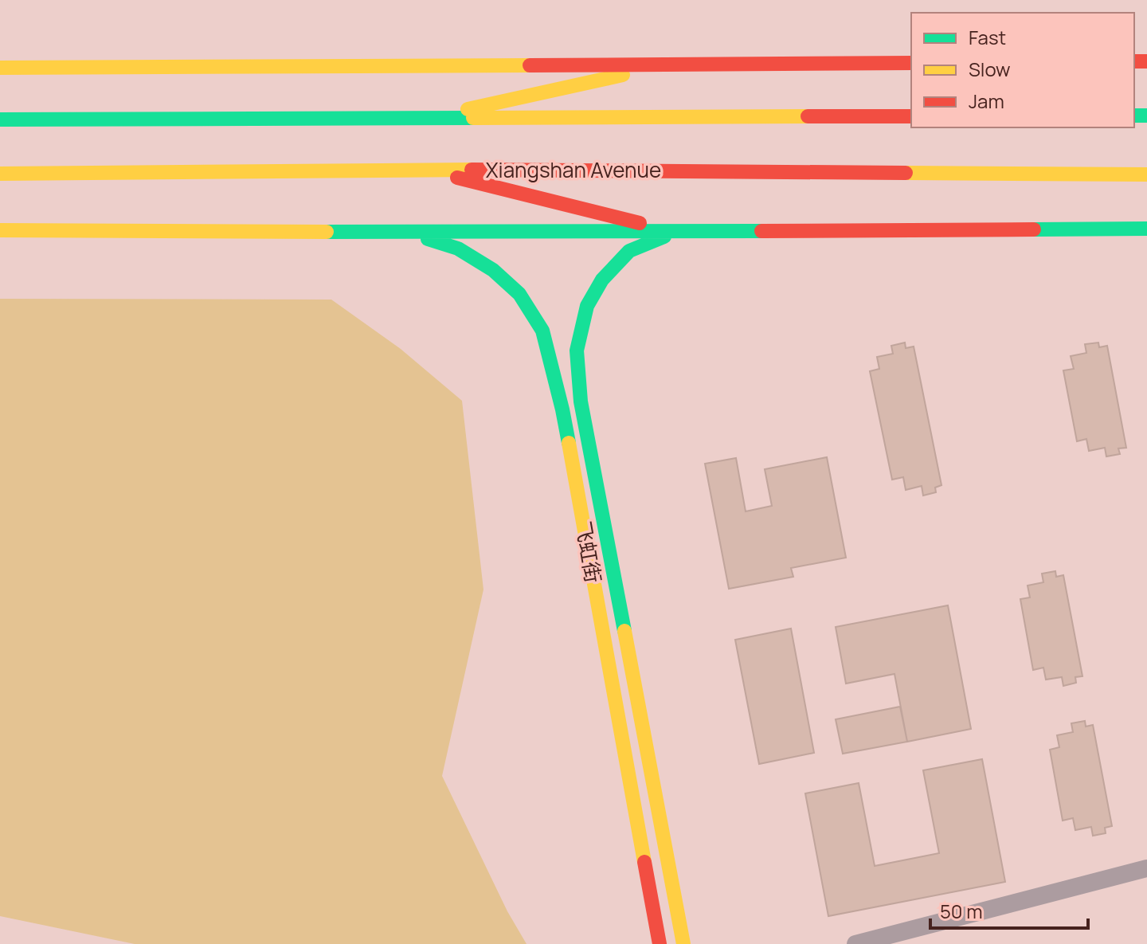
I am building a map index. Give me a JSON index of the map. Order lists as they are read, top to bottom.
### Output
{
  "streets": {
    "main road": ["Xiangshan Avenue", "飞虹街"]
  },
  "legend": ["Fast", "Slow", "Jam"],
  "scale_bar": "50 m"
}
